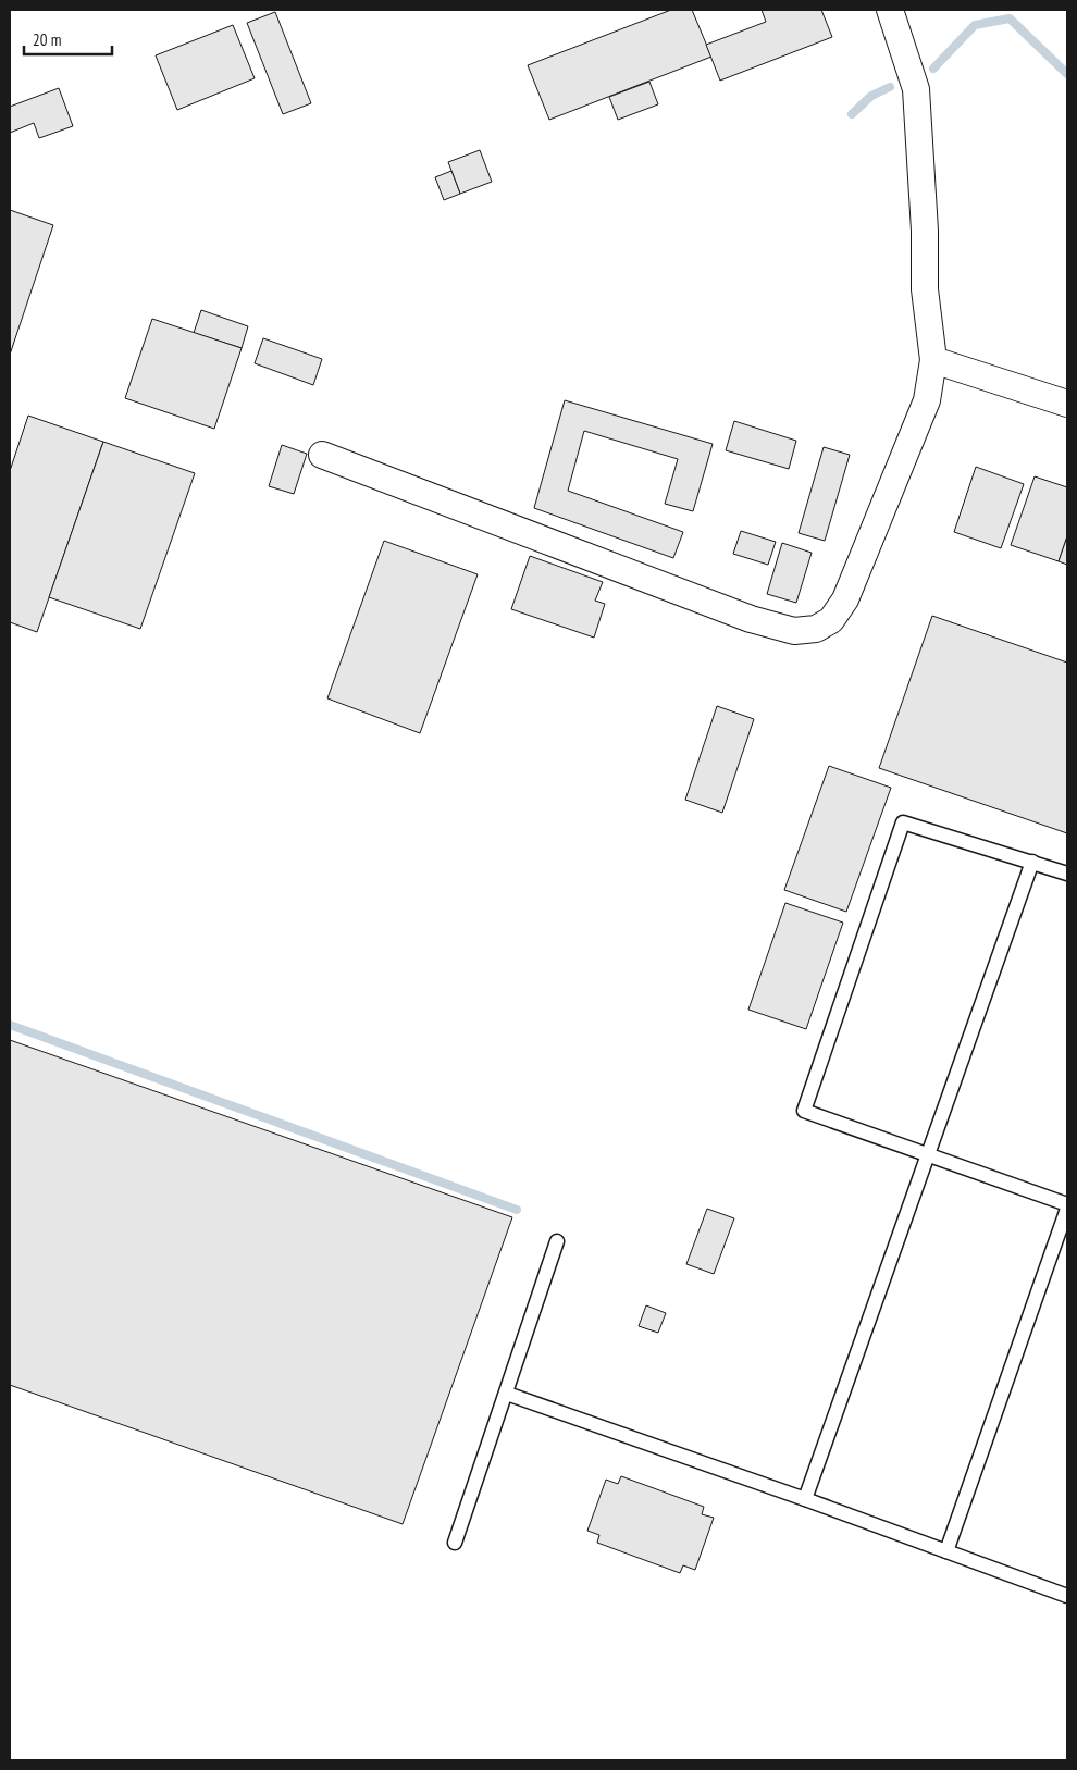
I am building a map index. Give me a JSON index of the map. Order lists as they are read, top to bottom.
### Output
{
  "scale_bar": "20 m"
}
